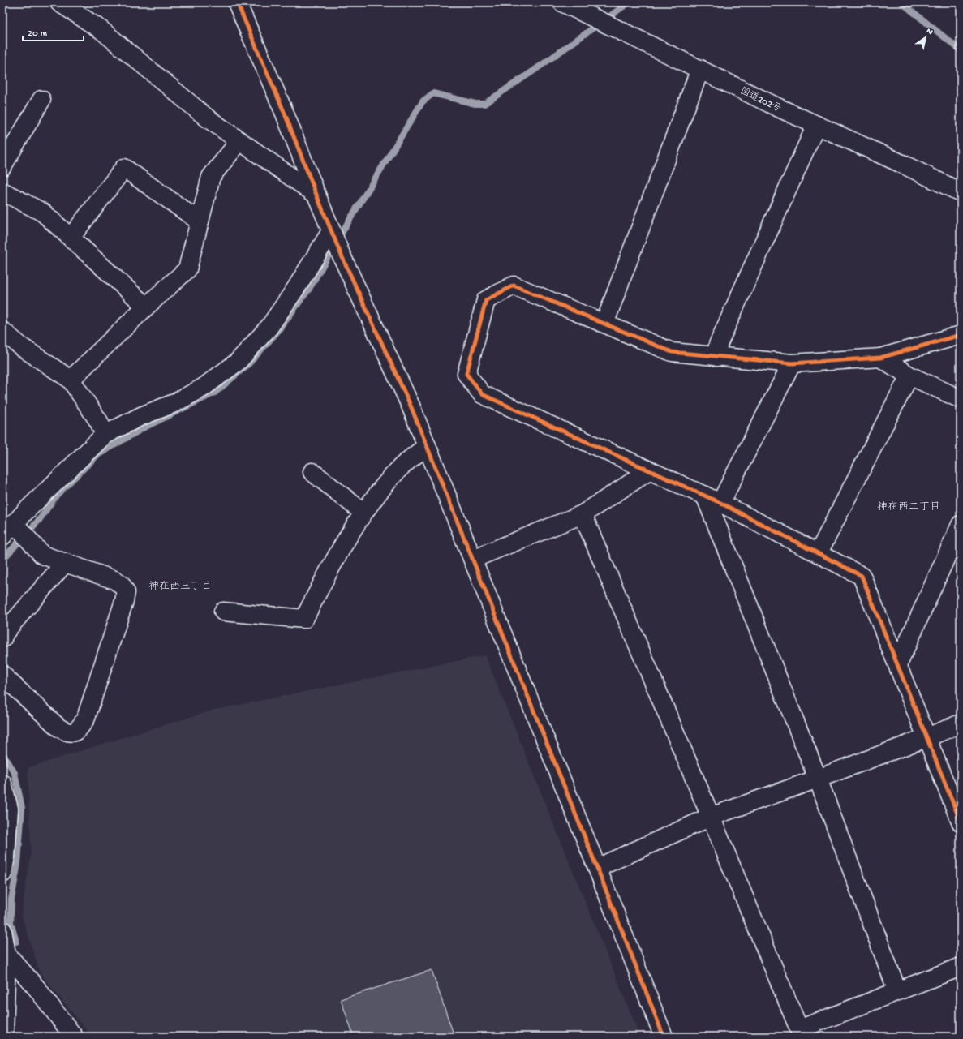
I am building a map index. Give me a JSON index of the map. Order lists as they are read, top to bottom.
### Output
{
  "streets": {
    "main road": ["国道202号"]
  },
  "districts": ["神在西二丁目", "神在西三丁目"],
  "scale_bar": "20 m",
  "north": "top right"
}
